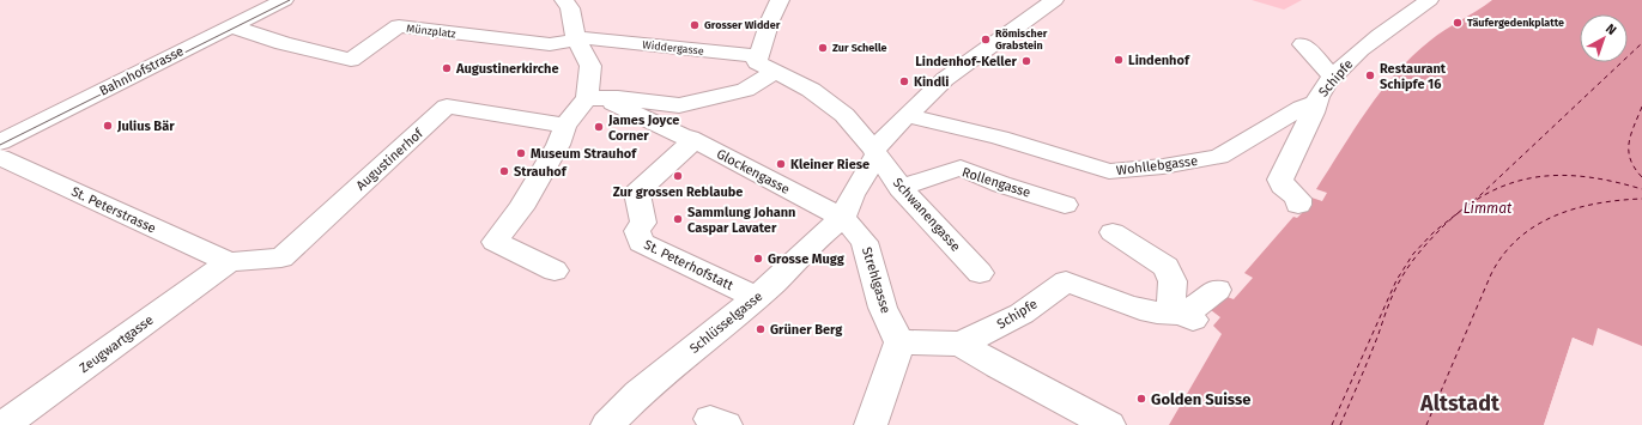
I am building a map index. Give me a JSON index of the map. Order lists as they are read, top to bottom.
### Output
{
  "streets": {
    "street": [
      "Münzplatz",
      "Widdergasse",
      "Bahnhofstrasse",
      "Schipfe",
      "Augustinerhof",
      "Wohllebgasse",
      "Glockengasse",
      "Rollengasse",
      "St. Peterstrasse",
      "Schwanengasse",
      "St. Peterhofstatt",
      "Strehlgasse",
      "Schlüsselgasse",
      "Zeugwartgasse"
    ]
  },
  "crossings": [
    ["Münzplatz", "Widdergasse"],
    ["Münzplatz", "Bahnhofstrasse"],
    ["Schipfe", "Wohllebgasse"],
    ["Schipfe", "Strehlgasse"],
    ["Augustinerhof", "St. Peterstrasse"],
    ["Augustinerhof", "Zeugwartgasse"],
    ["Glockengasse", "St. Peterhofstatt"],
    ["Glockengasse", "Strehlgasse"],
    ["Glockengasse", "Schlüsselgasse"],
    ["Rollengasse", "Schwanengasse"],
    ["St. Peterstrasse", "Zeugwartgasse"],
    ["St. Peterhofstatt", "Schlüsselgasse"],
    ["Strehlgasse", "Schlüsselgasse"]
  ],
  "districts": ["Altstadt"],
  "water": ["Limmat"],
  "places": [
    "Täufergedenkplatte",
    "Grosser Widder",
    "Römischer Grabstein",
    "Zur Schelle",
    "Lindenhof",
    "Lindenhof-Keller",
    "Augustinerkirche",
    "Restaurant Schipfe 16",
    "Kindli",
    "Julius Bär",
    "James Joyce Corner",
    "Museum Strauhof",
    "Kleiner Riese",
    "Strauhof",
    "Zur grossen Reblaube",
    "Sammlung Johann Caspar Lavater",
    "Grosse Mugg",
    "Grüner Berg",
    "Golden Suisse"
  ],
  "north": "top right"
}
